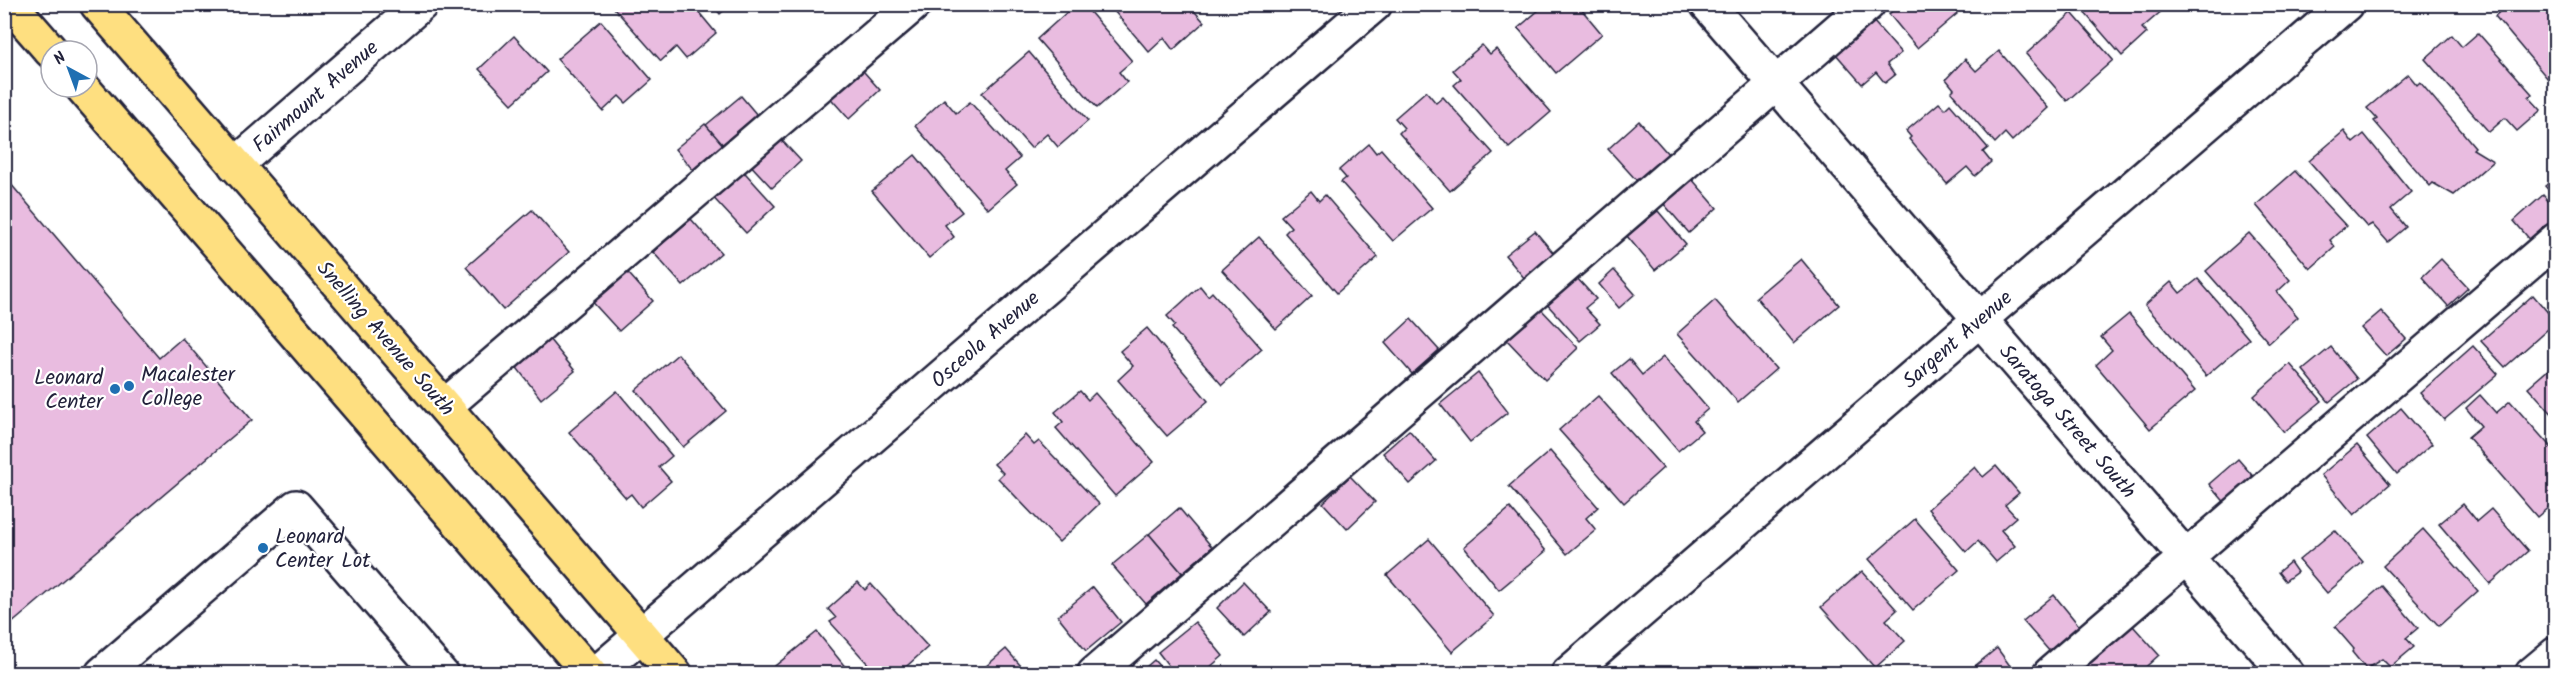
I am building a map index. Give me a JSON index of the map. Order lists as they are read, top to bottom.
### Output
{
  "streets": {
    "main road": ["Snelling Avenue South"],
    "street": [
      "Fairmount Avenue",
      "Osceola Avenue",
      "Sargent Avenue",
      "Saratoga Street South"
    ]
  },
  "crossings": [
    ["Fairmount Avenue", "Snelling Avenue South"],
    ["Snelling Avenue South", "Osceola Avenue"],
    ["Sargent Avenue", "Saratoga Street South"]
  ],
  "places": ["Macalester College", "Leonard Center", "Leonard Center Lot"],
  "north": "top left"
}
